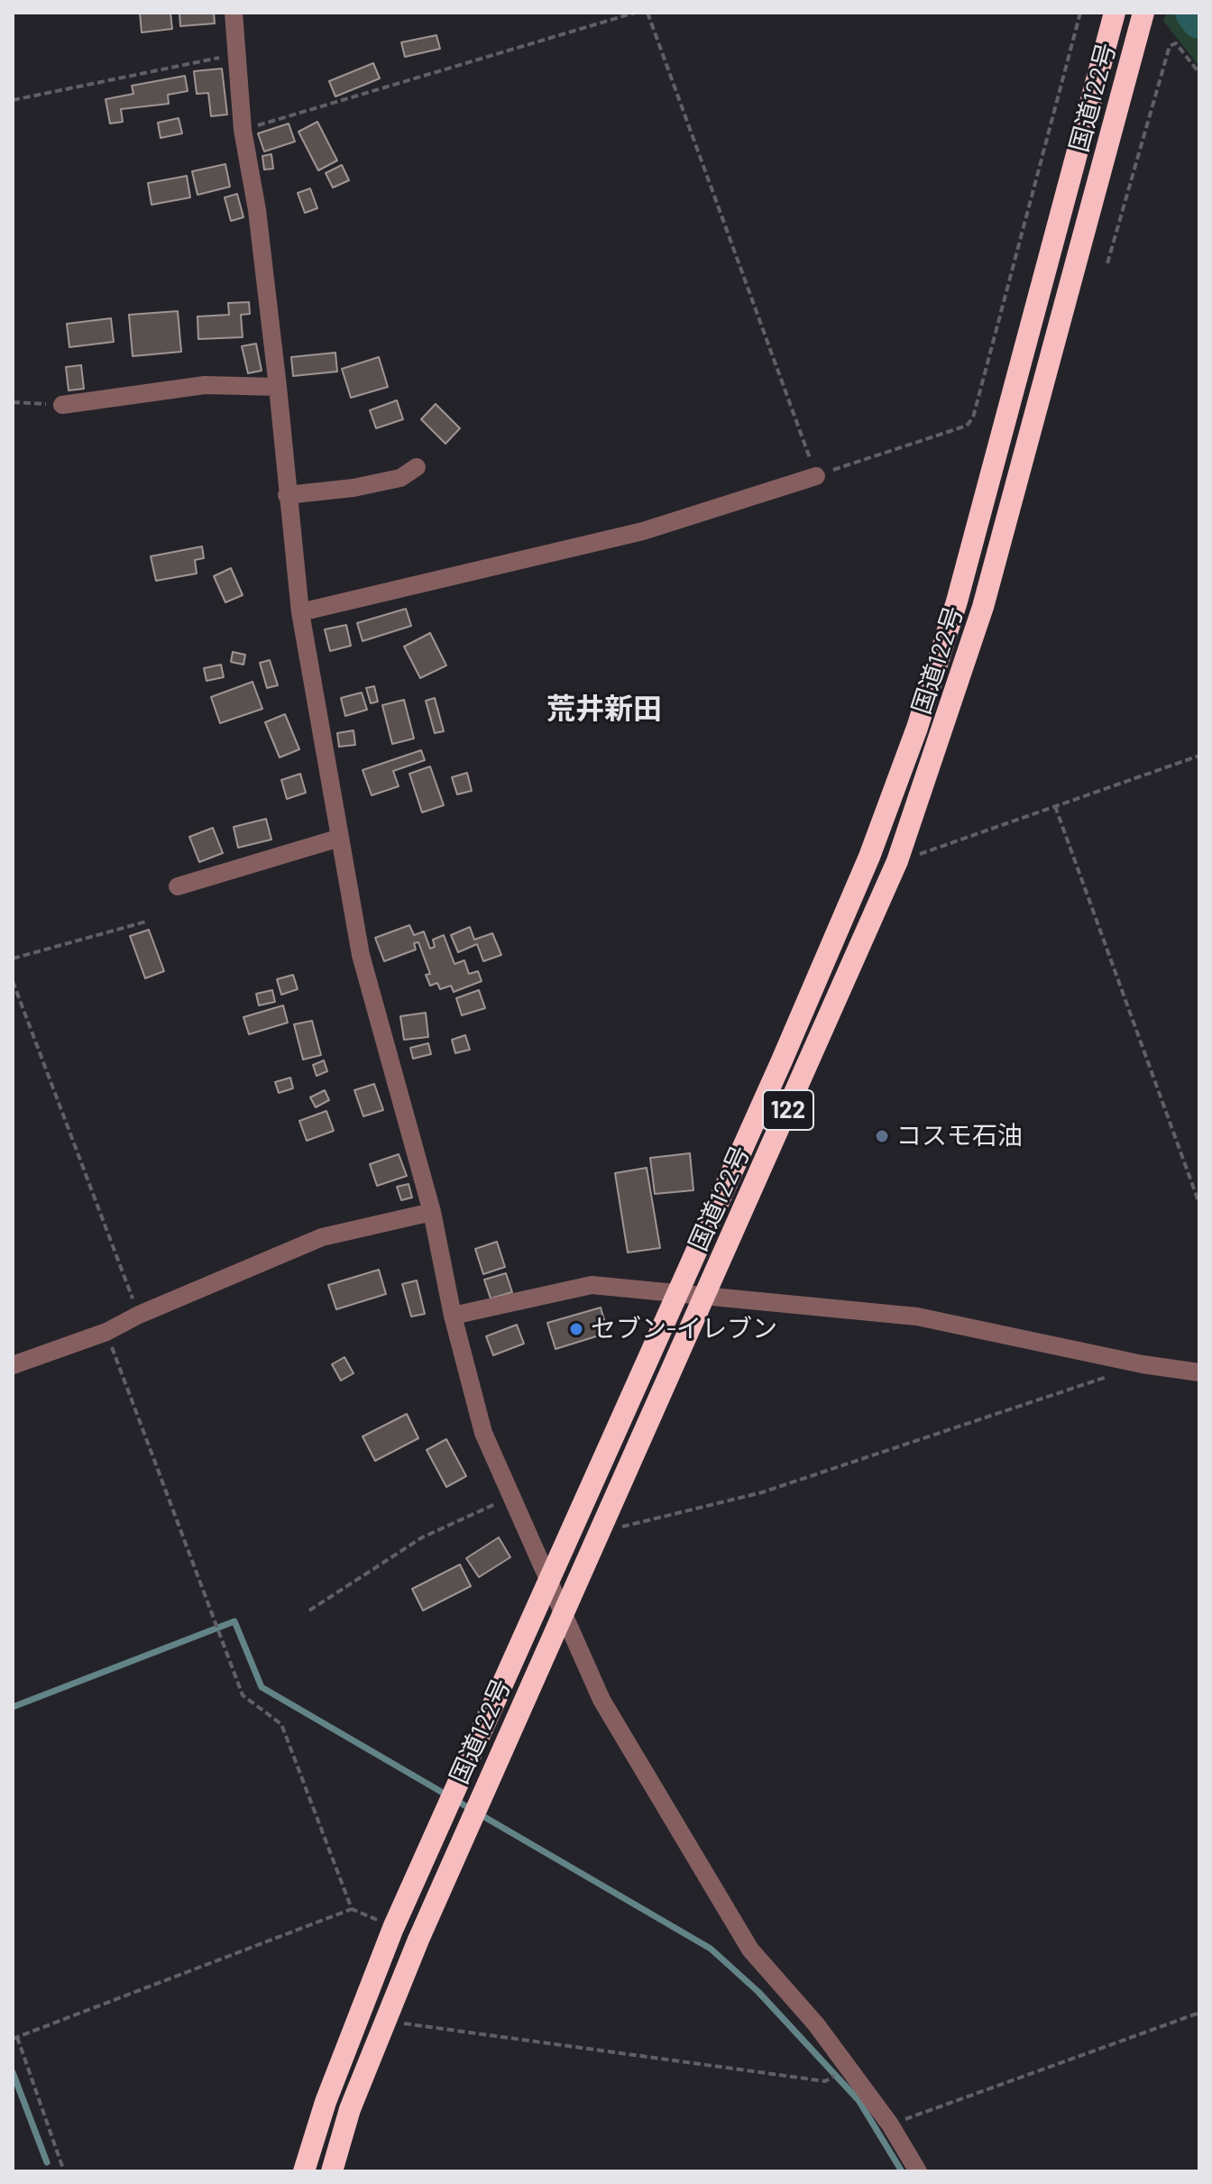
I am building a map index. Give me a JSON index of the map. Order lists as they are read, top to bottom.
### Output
{
  "streets": {
    "highway": ["国道122号", "122"]
  },
  "districts": ["荒井新田"],
  "places": ["コスモ石油", "セブン-イレブン"]
}
